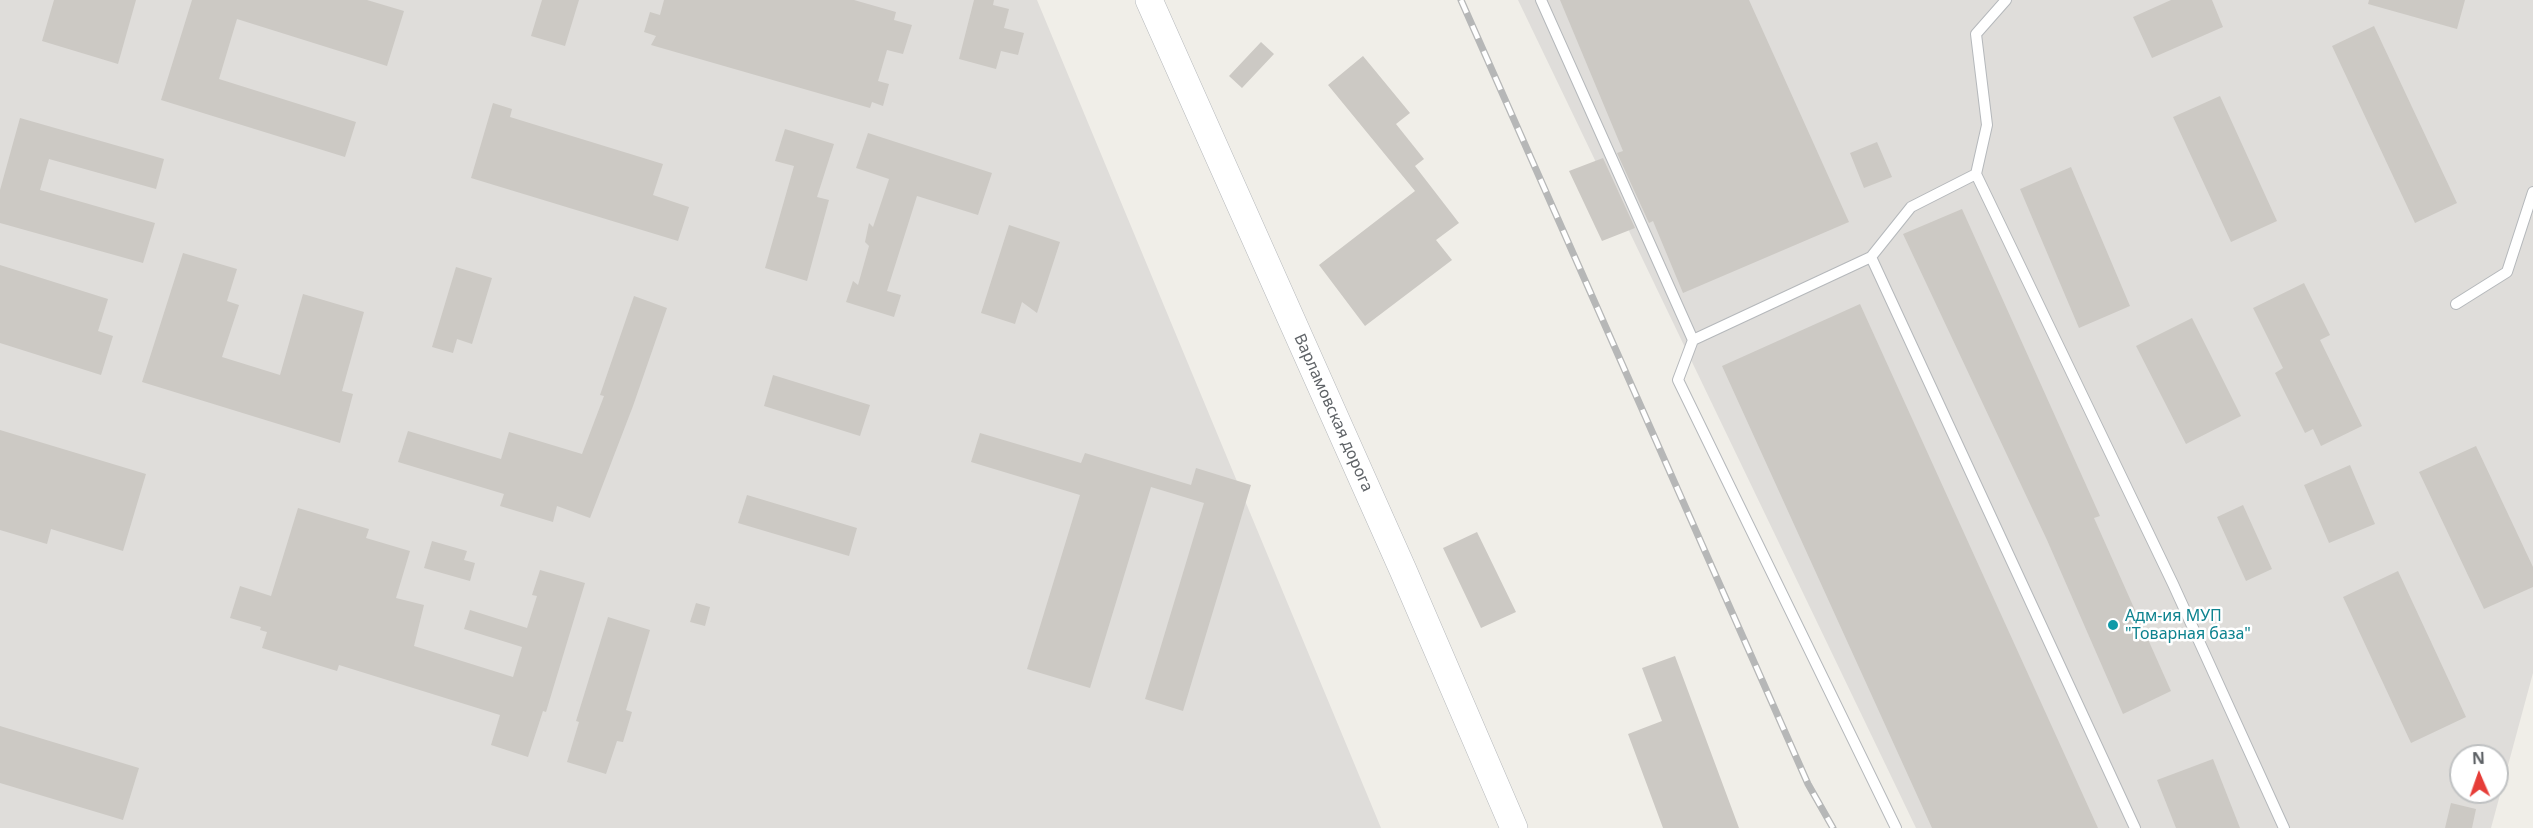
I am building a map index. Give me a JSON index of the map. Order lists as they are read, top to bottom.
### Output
{
  "streets": {
    "street": ["Варламовская дорога"]
  },
  "places": ["Адм-ия МУП \"Товарная база\""],
  "north": "top"
}
